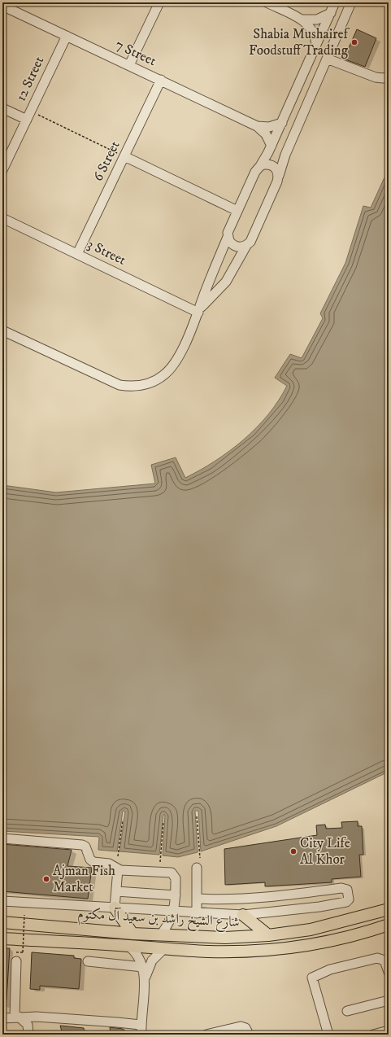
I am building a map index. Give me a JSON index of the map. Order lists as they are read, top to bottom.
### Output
{
  "streets": {
    "main road": ["شارع الشيخ راشد بن سعيد آل مكتوم"],
    "street": [
      "7 Street",
      "12 Street",
      "6 Street",
      "3 Street"
    ]
  },
  "crossings": [
    ["7 Street", "12 Street"],
    ["7 Street", "6 Street"],
    ["6 Street", "3 Street"]
  ],
  "places": ["Shabia Mushairef Foodstuff Trading", "City Life Al Khor", "Ajman Fish Market"]
}
